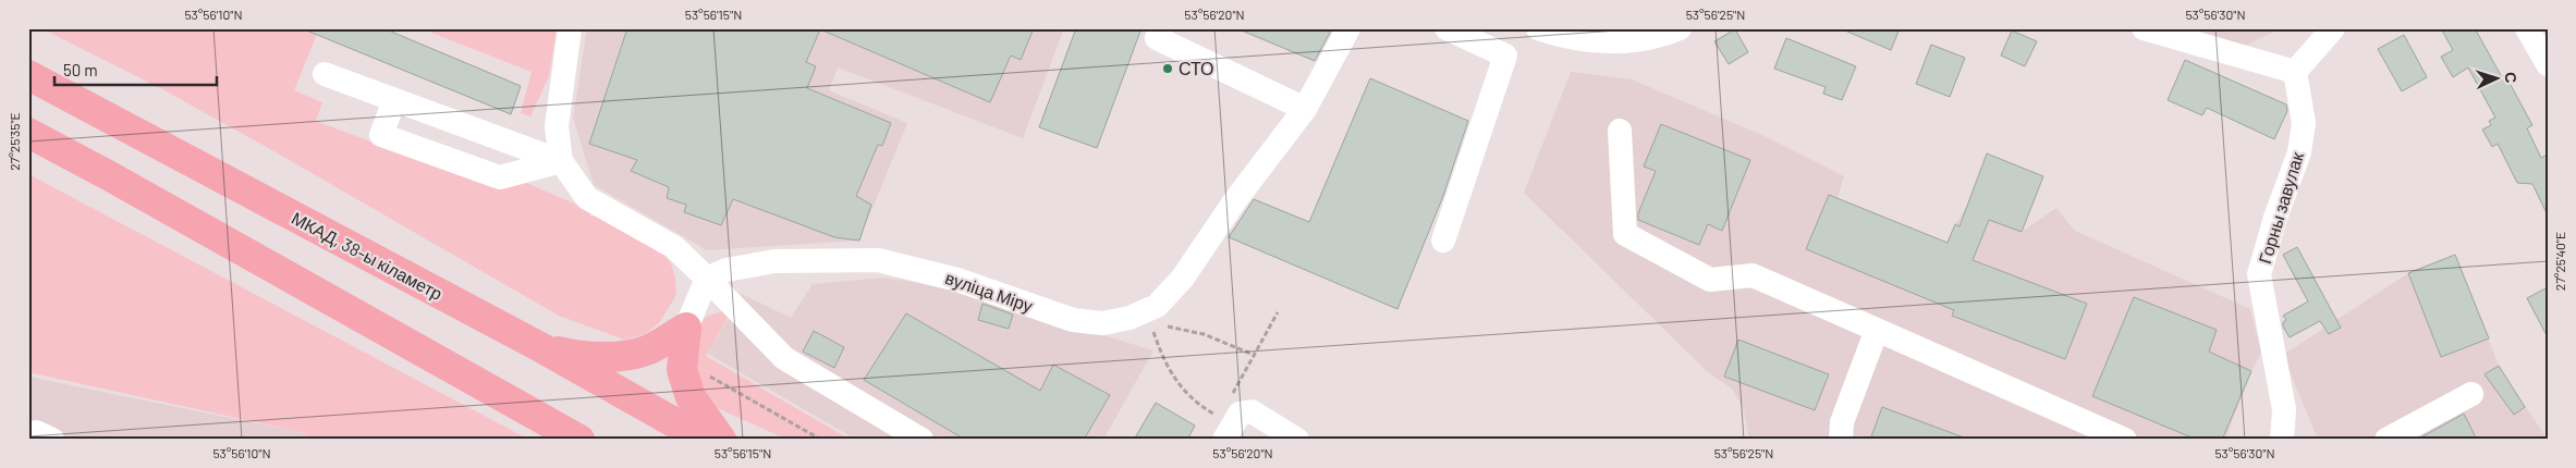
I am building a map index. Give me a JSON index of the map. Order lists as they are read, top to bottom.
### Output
{
  "streets": {
    "highway": ["МКАД, 38-ы кіламетр"],
    "street": ["Горны завулак", "вуліца Міру"]
  },
  "places": ["СТО"],
  "scale_bar": "50 m",
  "north": "right",
  "coordinates": [
    "53°56'10\"N",
    "53°56'15\"N",
    "53°56'20\"N",
    "53°56'25\"N",
    "53°56'30\"N",
    "27°25'35\"E",
    "27°25'40\"E"
  ]
}
